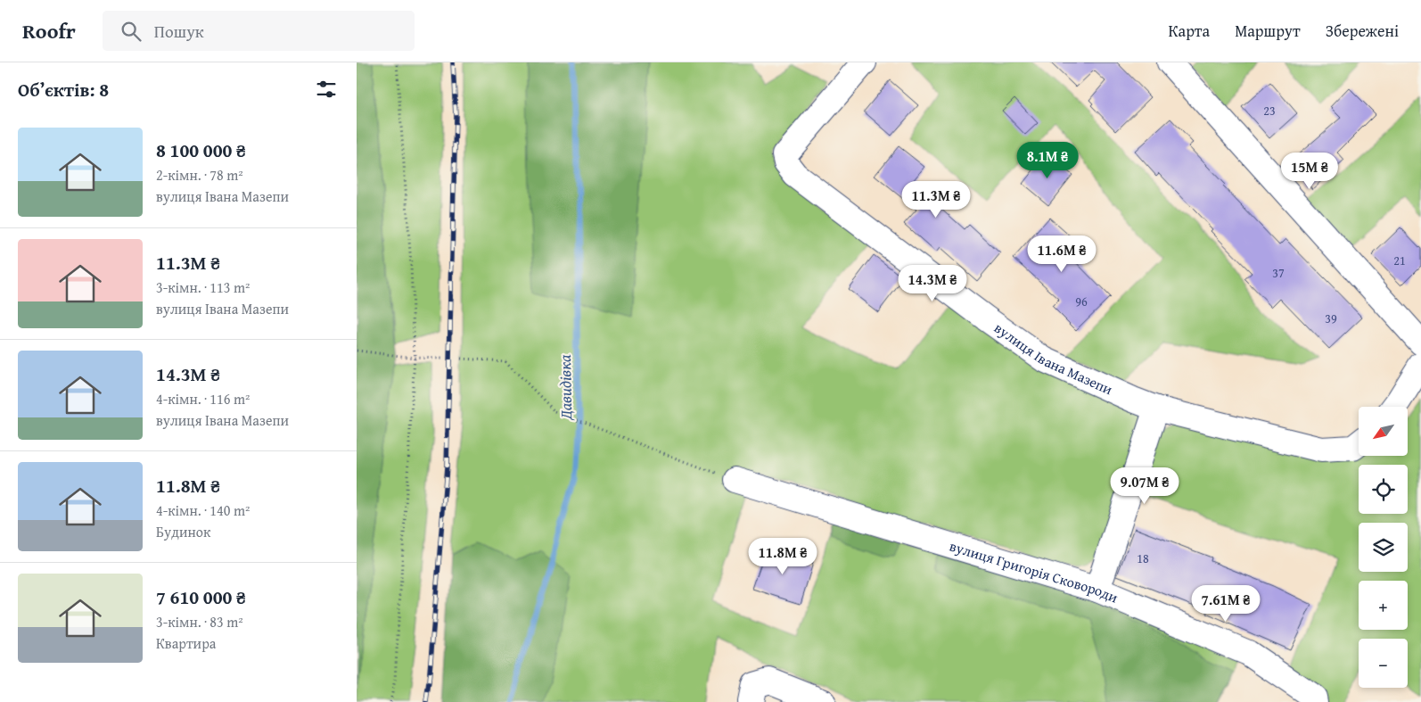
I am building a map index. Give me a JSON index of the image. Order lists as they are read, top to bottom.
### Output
{
  "streets": {
    "street": ["вулиця Івана Мазепи", "вулиця Григорія Сковороди"]
  },
  "water": ["Давидівка"],
  "house_numbers": [
    "23",
    "21",
    "37",
    "96",
    "39",
    "18"
  ],
  "north": "bottom left",
  "page": {
    "header": "Roofr",
    "search": "Пошук",
    "nav": ["Карта", "Маршрут", "Збережені"],
    "heading": "Об’єктів: 8",
    "list": [
      {
        "name": "8 100 000 ₴",
        "note": "2-кімн. · 78 m² · вулиця Івана Мазепи"
      },
      {
        "name": "11.3M ₴",
        "note": "3-кімн. · 113 m² · вулиця Івана Мазепи"
      },
      {
        "name": "14.3M ₴",
        "note": "4-кімн. · 116 m² · вулиця Івана Мазепи"
      },
      {
        "name": "11.8M ₴",
        "note": "4-кімн. · 140 m² · Будинок"
      },
      {
        "name": "7 610 000 ₴",
        "note": "3-кімн. · 83 m² · Квартира"
      }
    ],
    "price": [
      "8.1M ₴",
      "15M ₴",
      "11.3M ₴",
      "11.6M ₴",
      "14.3M ₴",
      "9.07M ₴",
      "11.8M ₴",
      "7.61M ₴"
    ],
    "map_buttons": ["+", "−"]
  }
}
